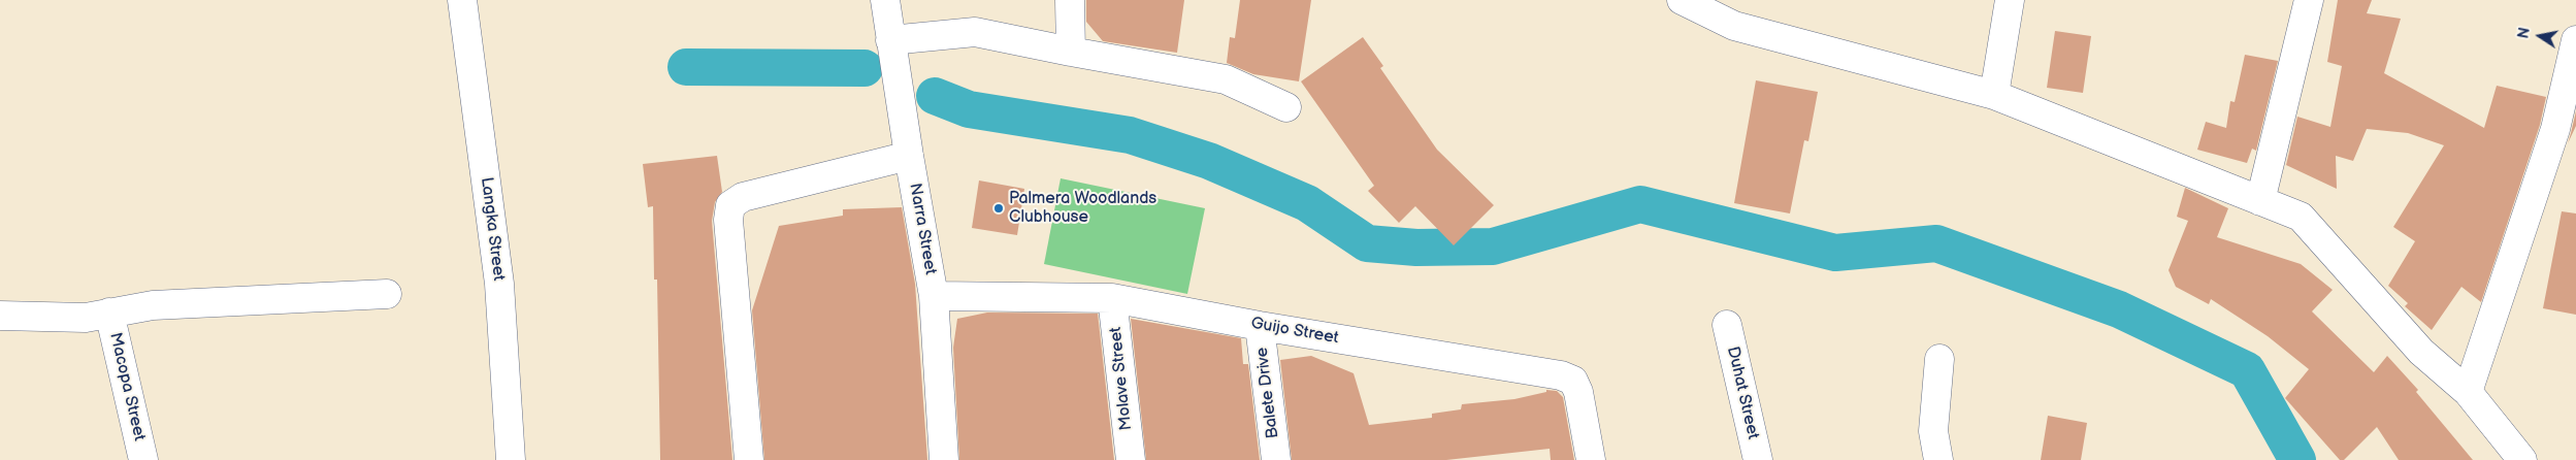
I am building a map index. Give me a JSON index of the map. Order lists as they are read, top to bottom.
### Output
{
  "streets": {
    "street": [
      "Langka Street",
      "Narra Street",
      "Guijo Street",
      "Molave Street",
      "Macopa Street",
      "Balete Drive",
      "Duhat Street"
    ]
  },
  "crossings": [
    ["Narra Street", "Guijo Street"],
    ["Guijo Street", "Molave Street"],
    ["Guijo Street", "Balete Drive"]
  ],
  "places": ["Palmera Woodlands Clubhouse"],
  "north": "left"
}
